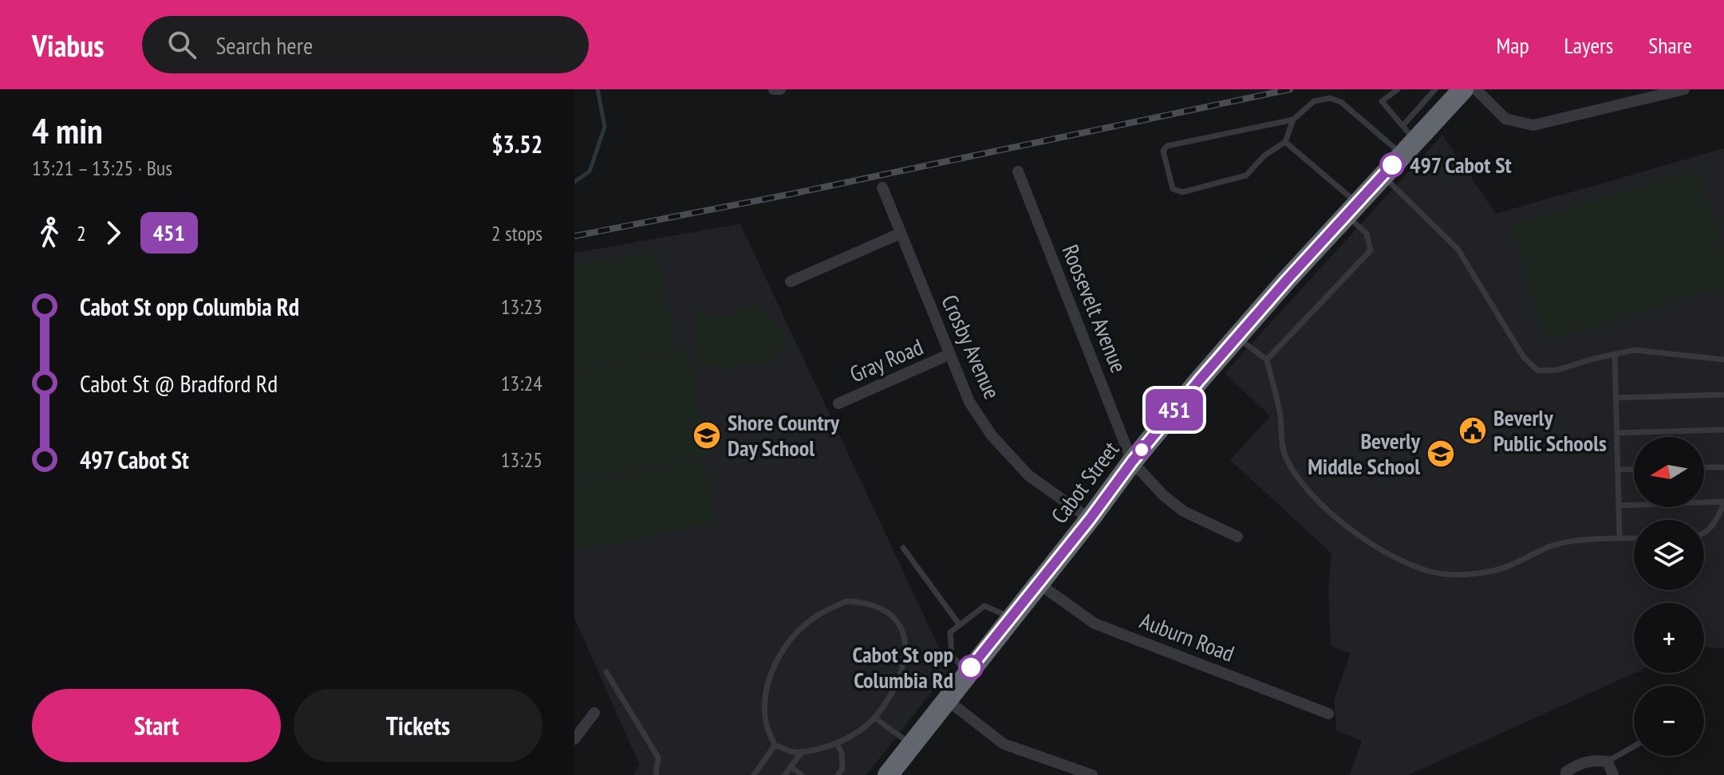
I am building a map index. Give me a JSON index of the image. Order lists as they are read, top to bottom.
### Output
{
  "streets": {
    "highway": ["Cabot Street"],
    "street": [
      "Roosevelt Avenue",
      "Crosby Avenue",
      "Gray Road",
      "Auburn Road"
    ]
  },
  "crossings": [
    ["Roosevelt Avenue", "Cabot Street"],
    ["Crosby Avenue", "Gray Road"],
    ["Crosby Avenue", "Cabot Street"],
    ["Cabot Street", "Auburn Road"]
  ],
  "places": {
    "other": ["497 Cabot St", "Cabot St opp Columbia Rd"],
    "public building": ["Beverly Public Schools"],
    "school or university": ["Shore Country Day School", "Beverly Middle School"]
  },
  "lines": ["bus line 451"],
  "north": "left",
  "page": {
    "header": "Viabus",
    "search": "Search here",
    "nav": ["Map", "Layers", "Share"],
    "heading": ["4 min", "13:21 – 13:25 · Bus", "$3.52"],
    "on_map": "451",
    "legs": ["2", "451", "2 stops"],
    "list": [
      {
        "name": "Cabot St opp Columbia Rd",
        "value": "13:23"
      },
      {
        "name": "Cabot St @ Bradford Rd",
        "value": "13:24"
      },
      {
        "name": "497 Cabot St",
        "value": "13:25"
      }
    ],
    "map_buttons": ["+", "−"],
    "buttons": ["Start", "Tickets"]
  }
}
